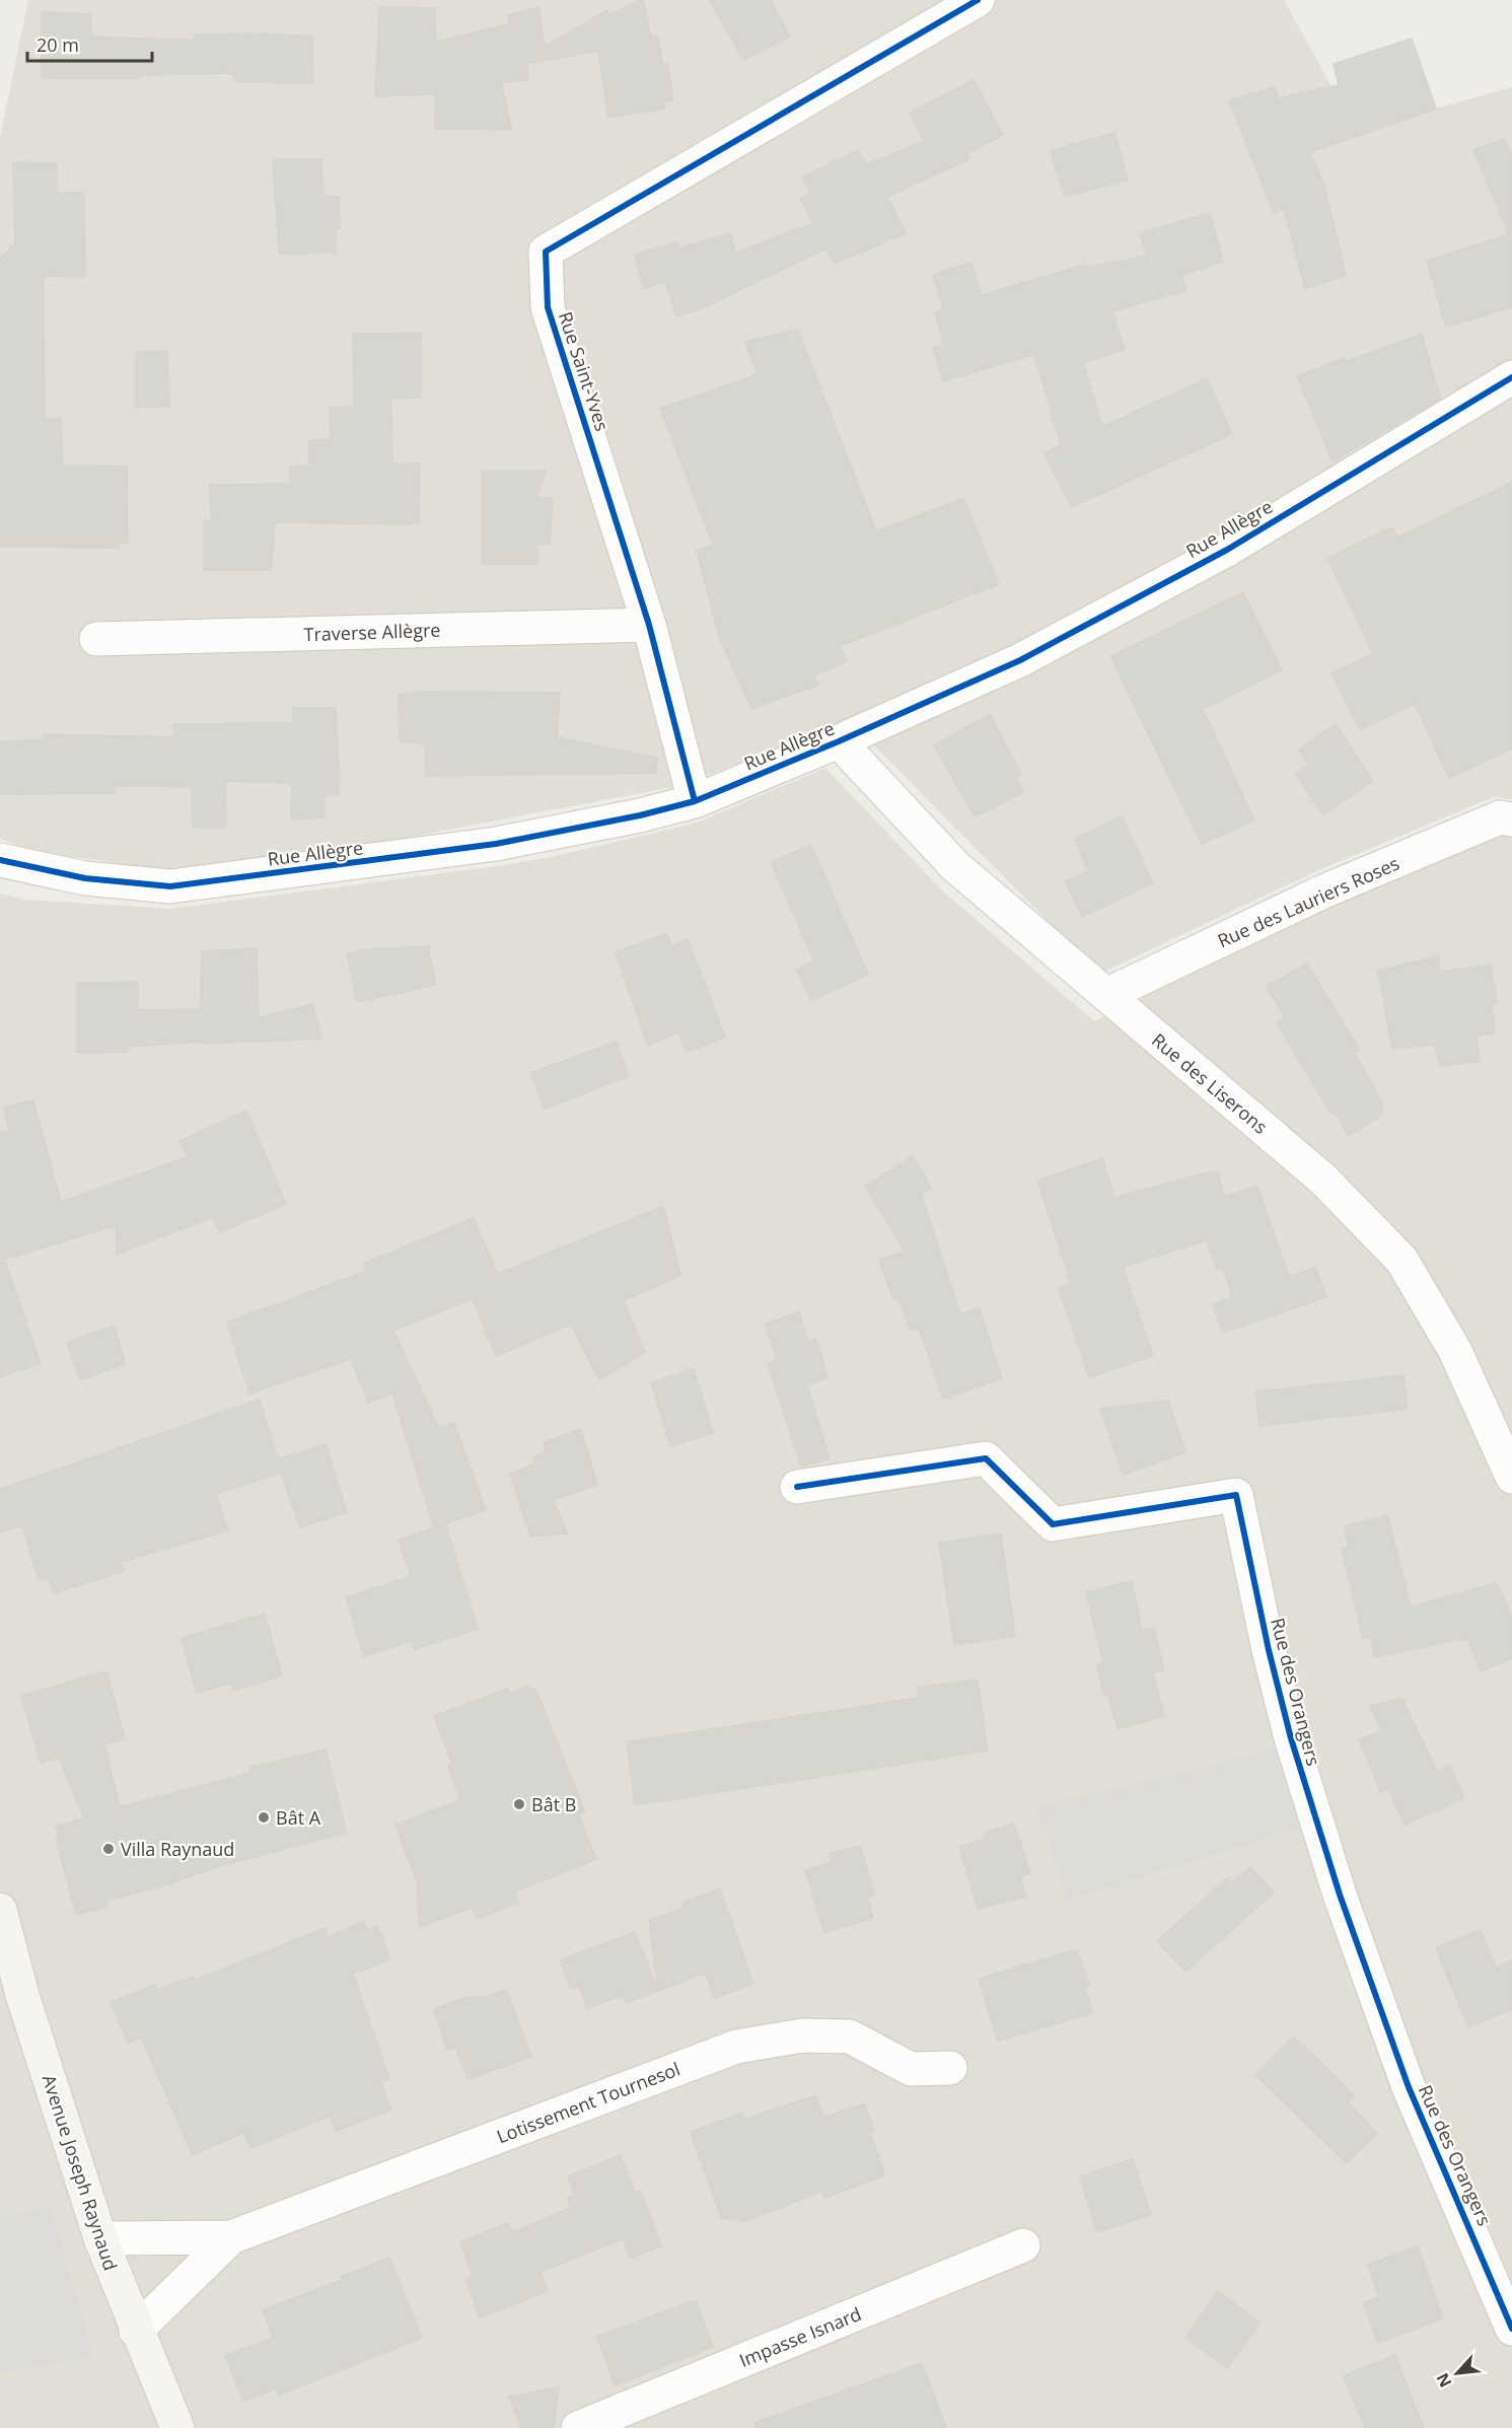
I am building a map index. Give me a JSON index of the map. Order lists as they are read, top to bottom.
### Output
{
  "streets": {
    "main road": ["Avenue Joseph Raynaud"],
    "street": [
      "Rue Saint-Yves",
      "Rue Allègre",
      "Traverse Allègre",
      "Rue des Lauriers Roses",
      "Rue des Liserons",
      "Rue des Orangers",
      "Lotissement Tournesol",
      "Impasse Isnard"
    ]
  },
  "crossings": [
    ["Rue Saint-Yves", "Rue Allègre"],
    ["Rue Saint-Yves", "Traverse Allègre"],
    ["Rue Allègre", "Rue des Liserons"],
    ["Rue des Lauriers Roses", "Rue des Liserons"],
    ["Lotissement Tournesol", "Avenue Joseph Raynaud"]
  ],
  "places": ["Bât B", "Bât A", "Villa Raynaud"],
  "scale_bar": "20 m",
  "north": "bottom left"
}
